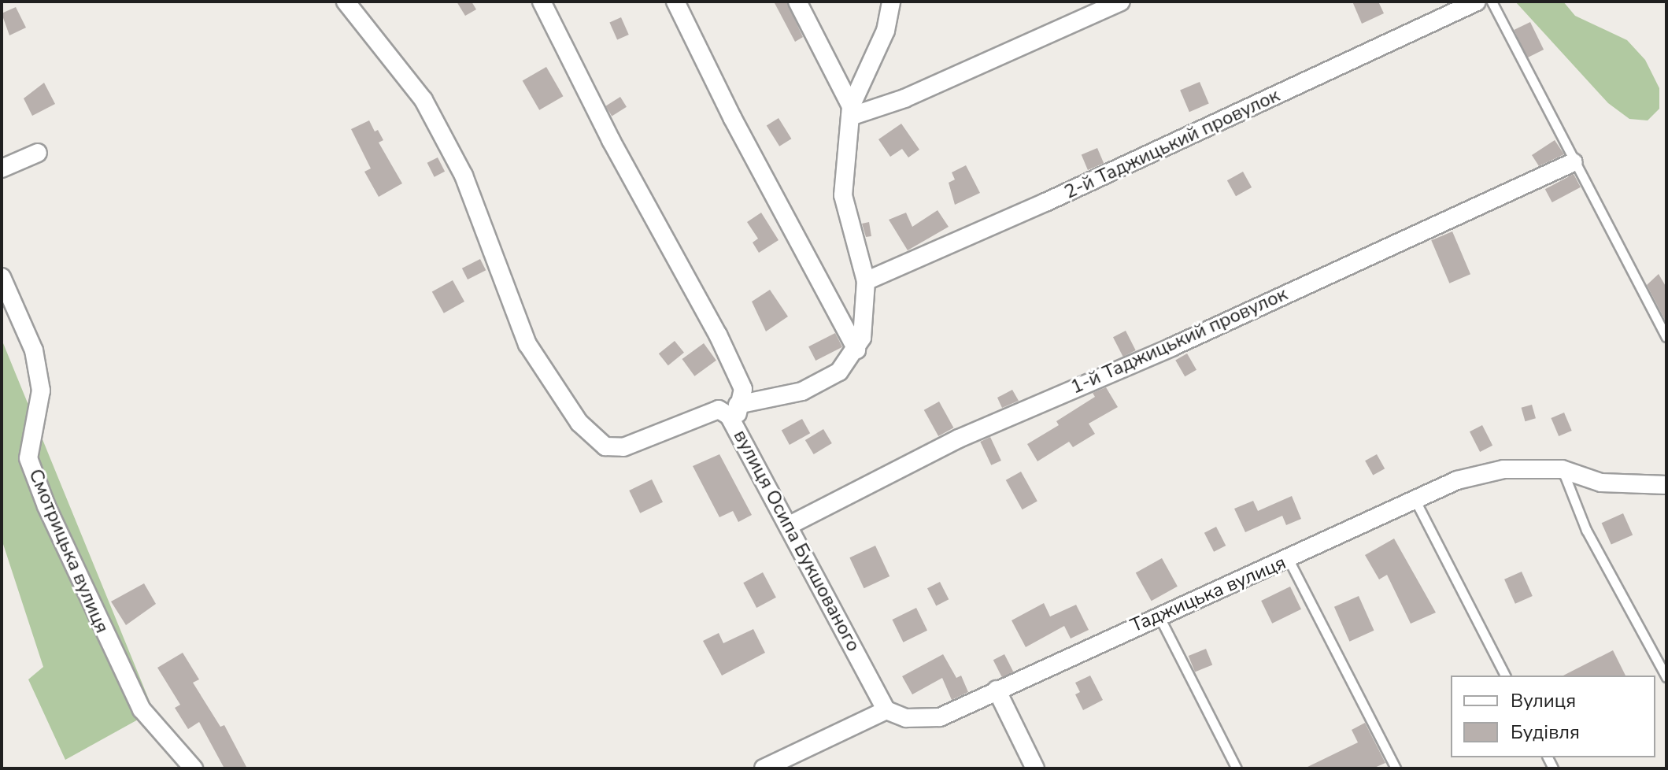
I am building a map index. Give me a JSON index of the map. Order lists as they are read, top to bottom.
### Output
{
  "streets": {
    "street": [
      "2-й Таджицький провулок",
      "1-й Таджицький провулок",
      "вулиця Осипа Букшованого",
      "Смотрицька вулиця",
      "Таджицька вулиця"
    ]
  },
  "crossings": [
    ["1-й Таджицький провулок", "вулиця Осипа Букшованого"],
    ["вулиця Осипа Букшованого", "Таджицька вулиця"]
  ],
  "legend": ["Вулиця", "Будівля"]
}
